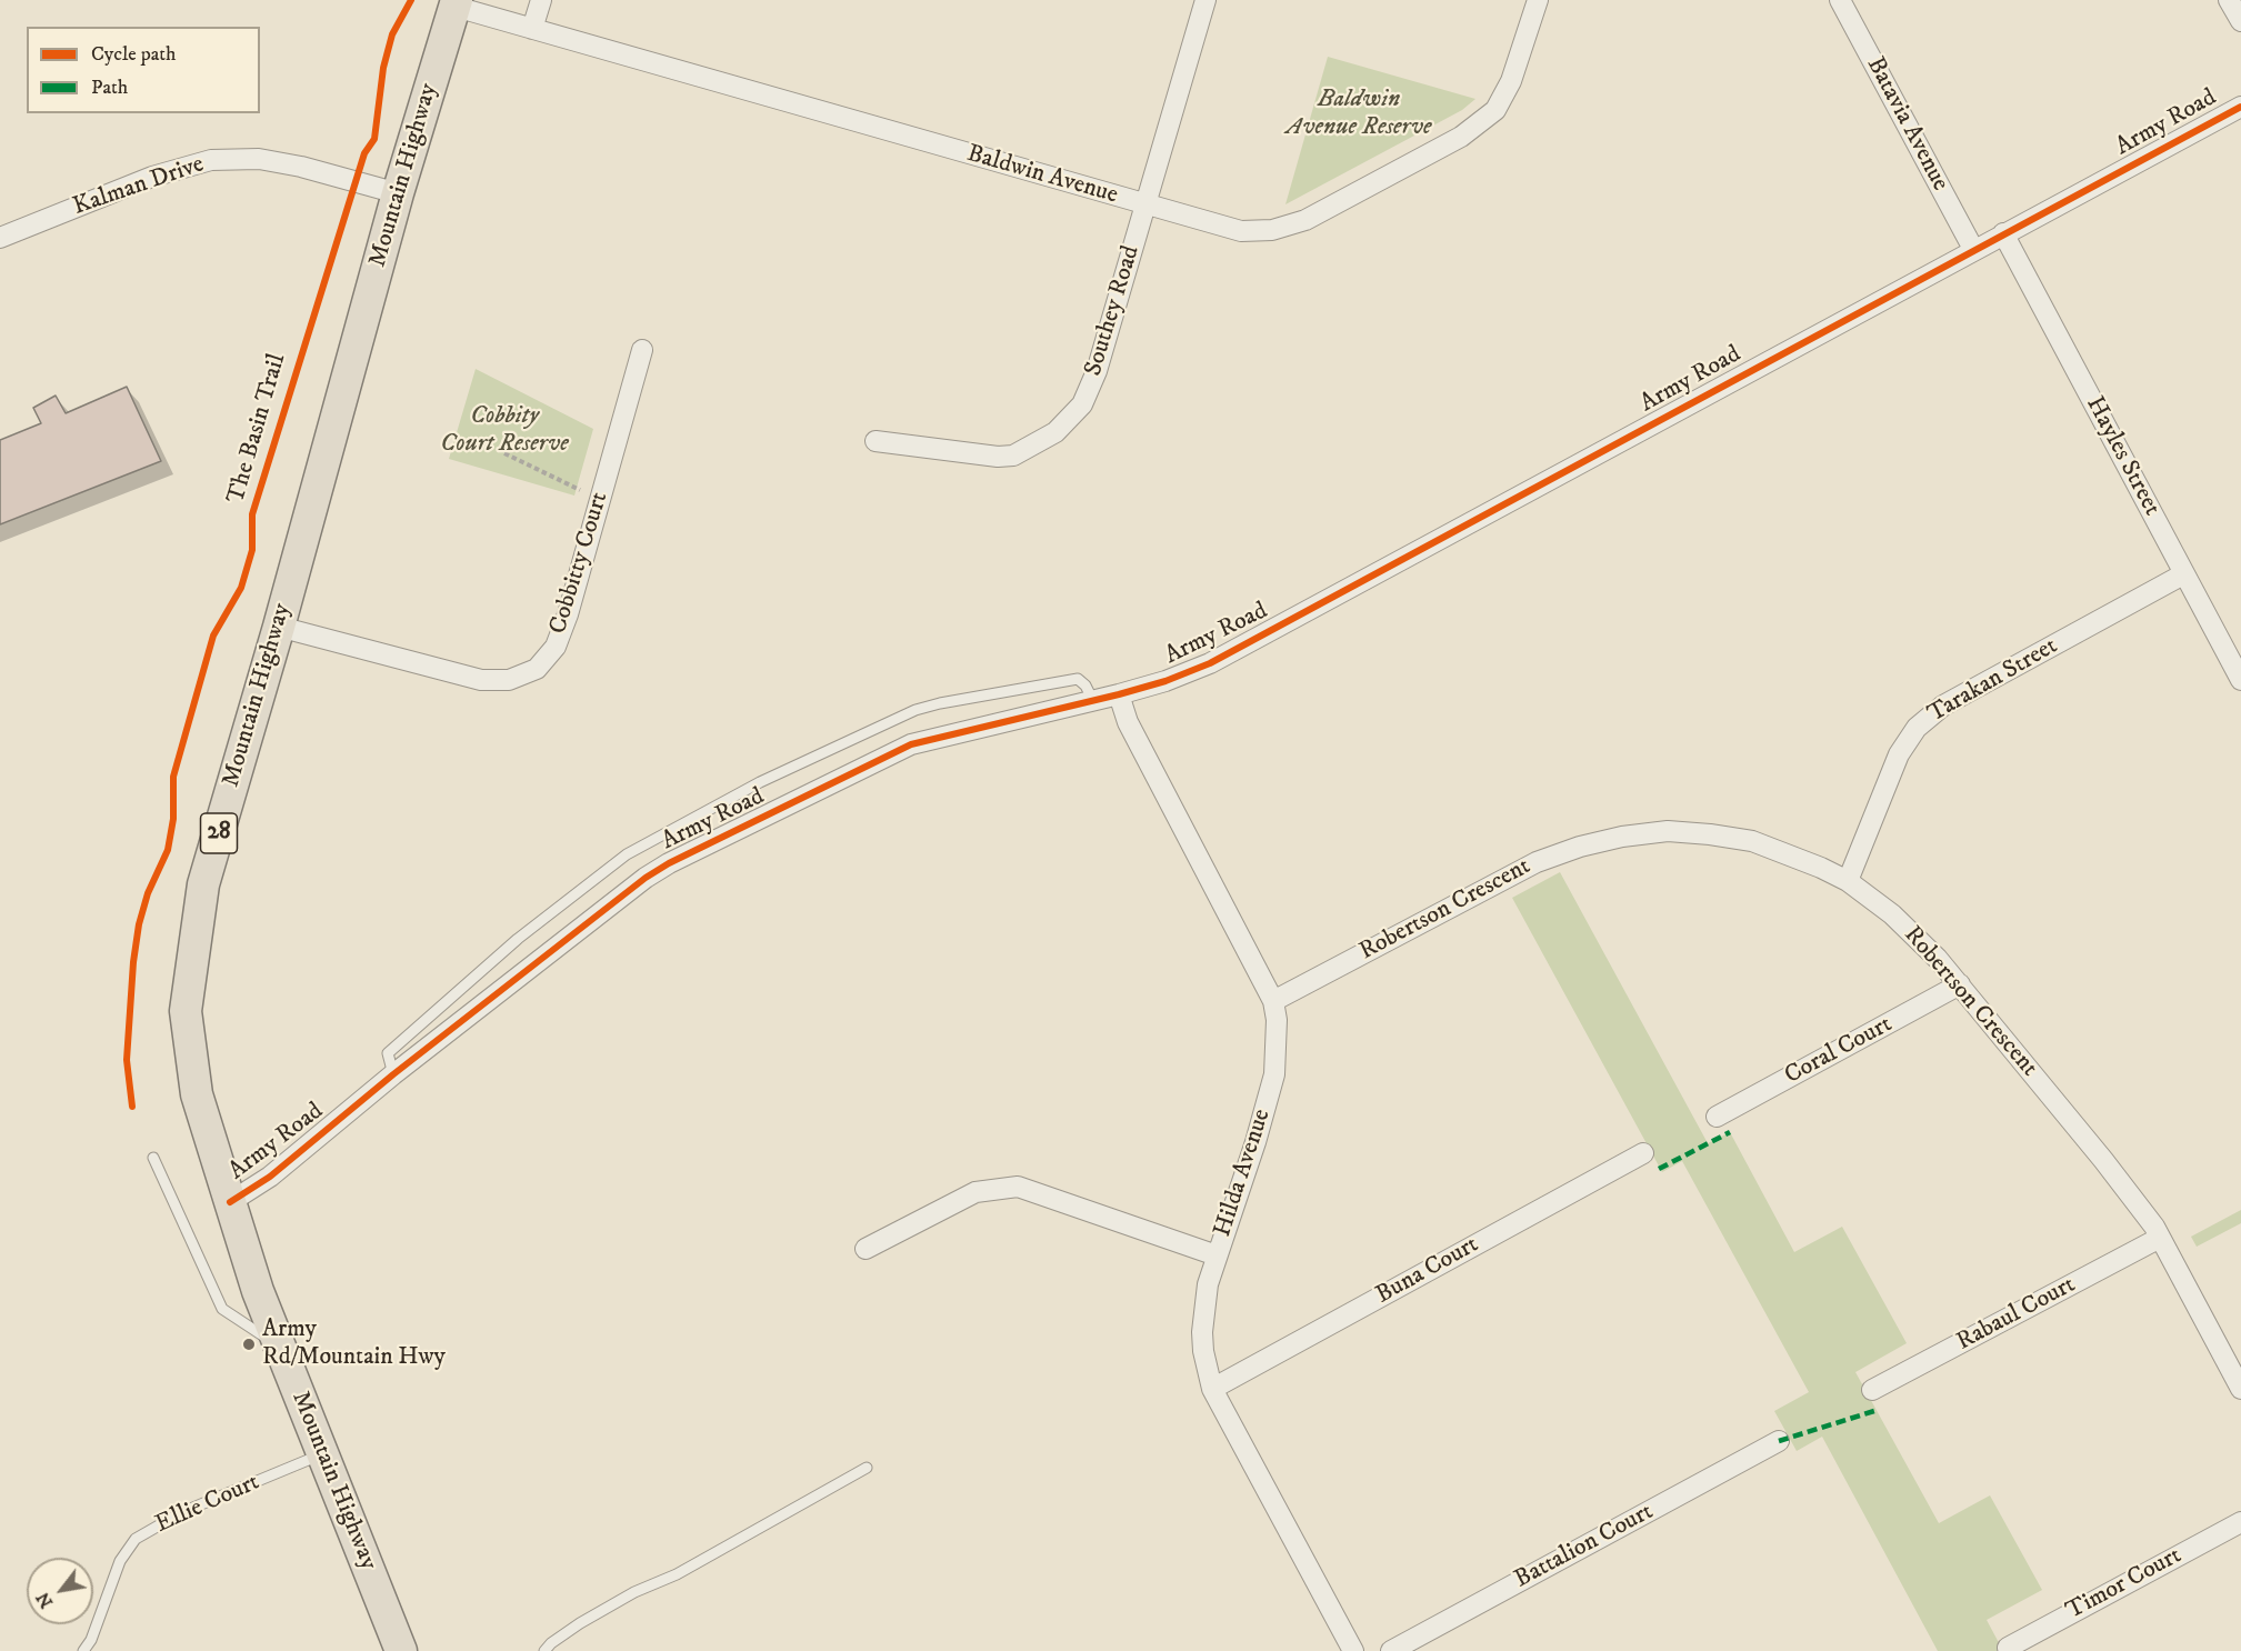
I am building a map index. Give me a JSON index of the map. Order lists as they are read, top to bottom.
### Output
{
  "streets": {
    "main road": ["Mountain Highway", "28"],
    "street": [
      "Army Road",
      "Batavia Avenue",
      "Baldwin Avenue",
      "Kalman Drive",
      "Southey Road",
      "Hayles Street",
      "Cobbitty Court",
      "Tarakan Street",
      "Robertson Crescent",
      "Coral Court",
      "Hilda Avenue",
      "Buna Court",
      "Rabaul Court",
      "Battalion Court",
      "Timor Court"
    ],
    "lane": ["Ellie Court"],
    "cycle path": ["The Basin Trail"]
  },
  "crossings": [
    ["Army Road", "Batavia Avenue"],
    ["Army Road", "Mountain Highway"],
    ["Army Road", "Hayles Street"],
    ["Army Road", "Hilda Avenue"],
    ["Mountain Highway", "Baldwin Avenue"],
    ["Mountain Highway", "Kalman Drive"],
    ["Mountain Highway", "Cobbitty Court"],
    ["Mountain Highway", "Ellie Court"],
    ["Baldwin Avenue", "Southey Road"],
    ["Hayles Street", "Tarakan Street"],
    ["Tarakan Street", "Robertson Crescent"],
    ["Robertson Crescent", "Coral Court"],
    ["Robertson Crescent", "Hilda Avenue"],
    ["Robertson Crescent", "Rabaul Court"],
    ["Hilda Avenue", "Buna Court"]
  ],
  "parks": ["Baldwin Avenue Reserve", "Cobbity Court Reserve"],
  "places": ["Army Rd/Mountain Hwy"],
  "legend": ["Cycle path", "Path"],
  "north": "bottom left"
}
